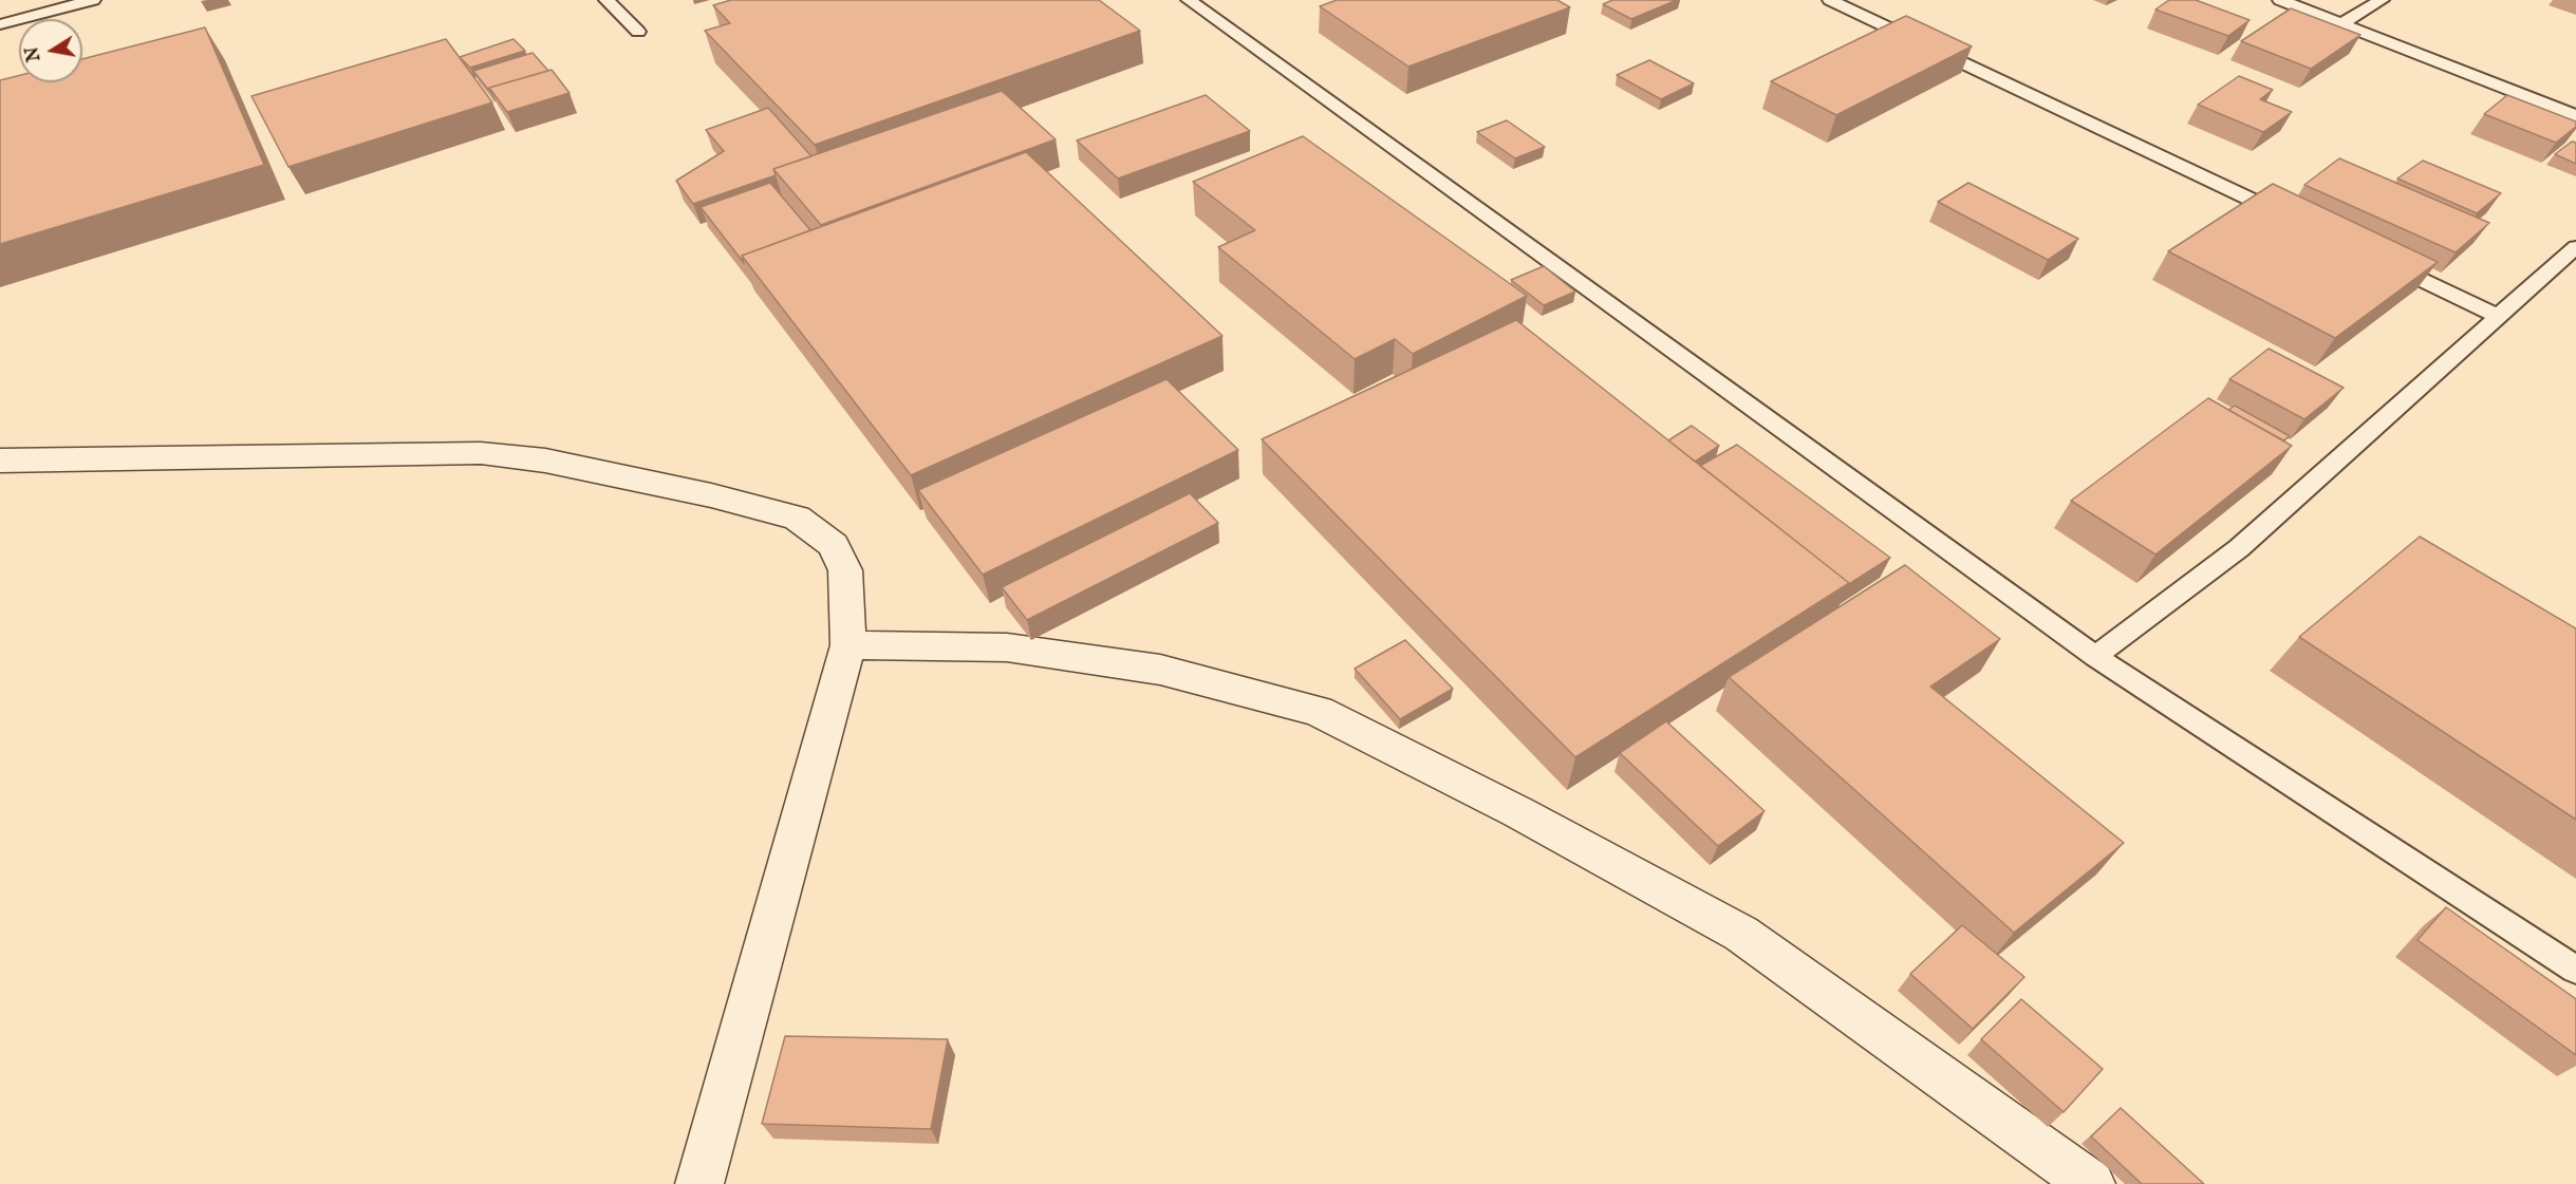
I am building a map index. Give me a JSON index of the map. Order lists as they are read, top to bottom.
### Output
{
  "north": "left"
}
